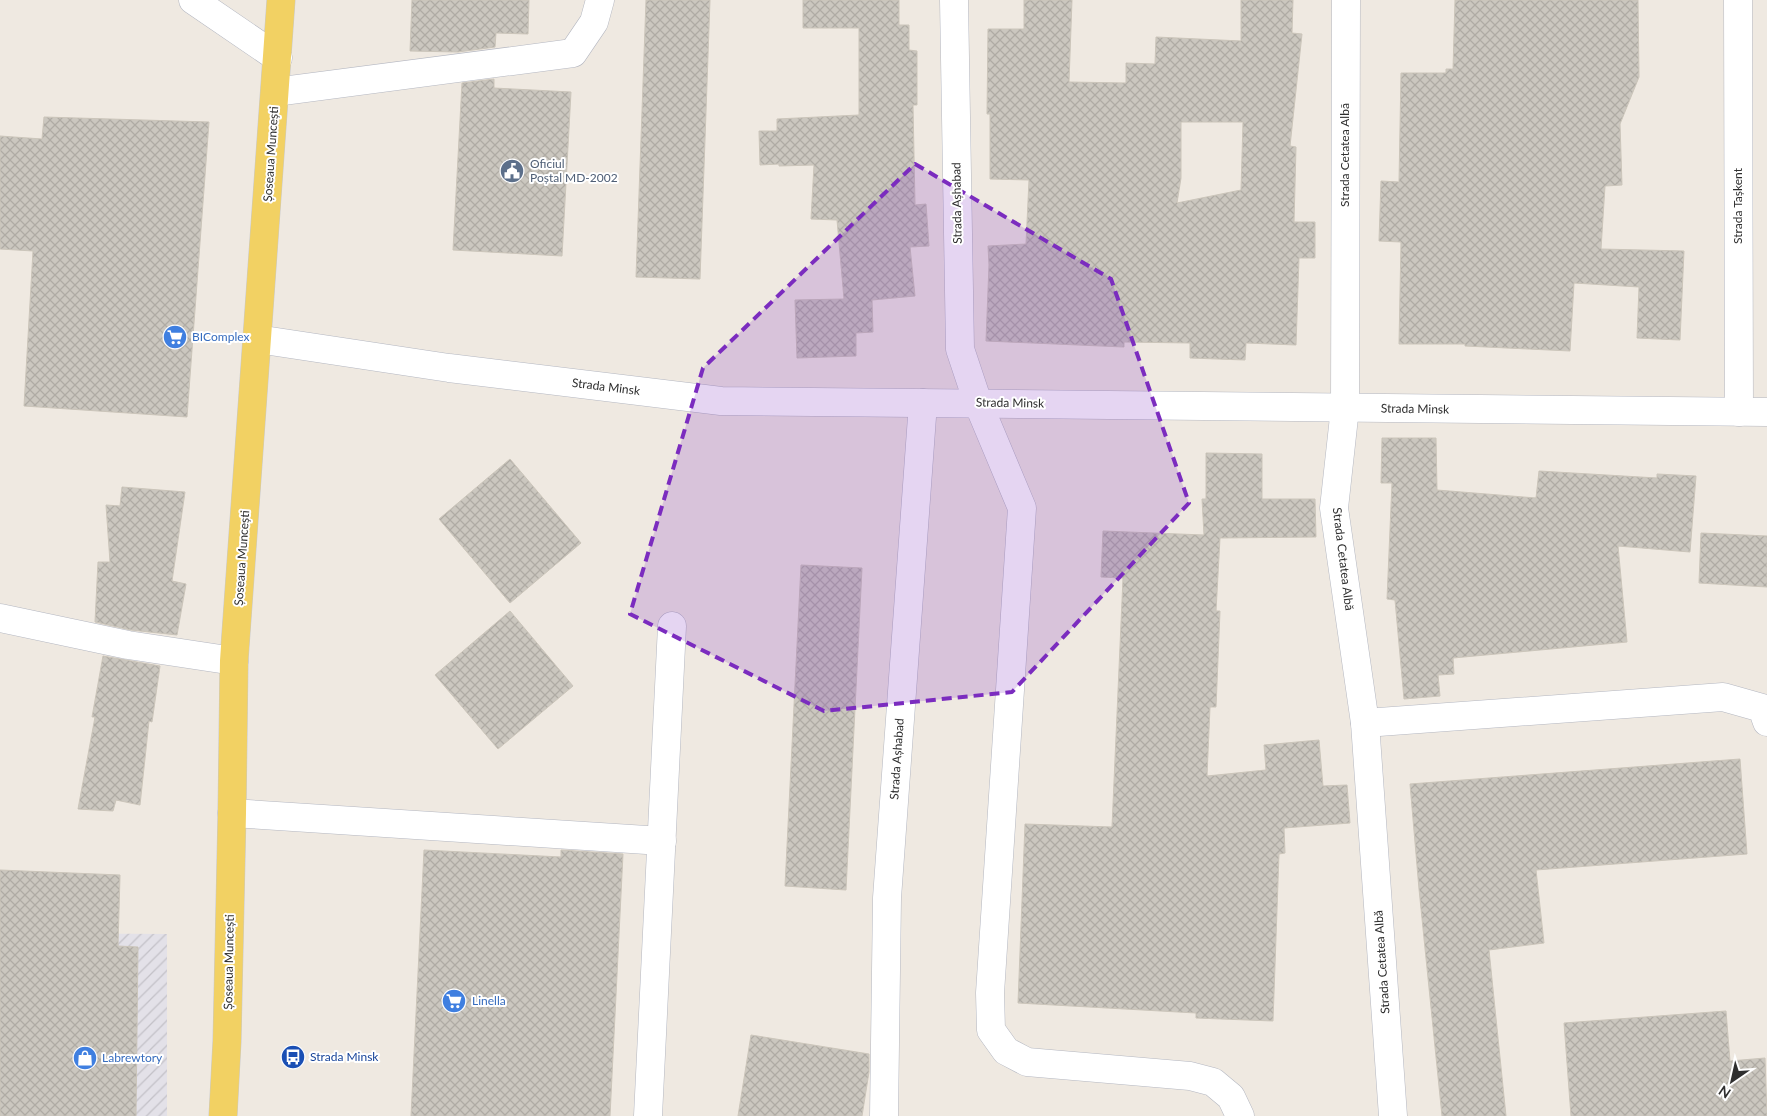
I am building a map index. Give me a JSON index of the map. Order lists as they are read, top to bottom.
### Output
{
  "streets": {
    "main road": ["Șoseaua Muncești"],
    "street": [
      "Strada Cetatea Albă",
      "Strada Așhabad",
      "Strada Tașkent",
      "Strada Minsk"
    ]
  },
  "crossings": [
    ["Șoseaua Muncești", "Strada Minsk"],
    ["Strada Cetatea Albă", "Strada Minsk"],
    ["Strada Așhabad", "Strada Minsk"],
    ["Strada Tașkent", "Strada Minsk"]
  ],
  "places": {
    "public building": ["Oficiul Poștal MD-2002"],
    "supermarket": ["BIComplex", "Linella"],
    "bus stop": ["Strada Minsk"],
    "shop": ["Labrewtory"]
  },
  "north": "bottom left"
}
